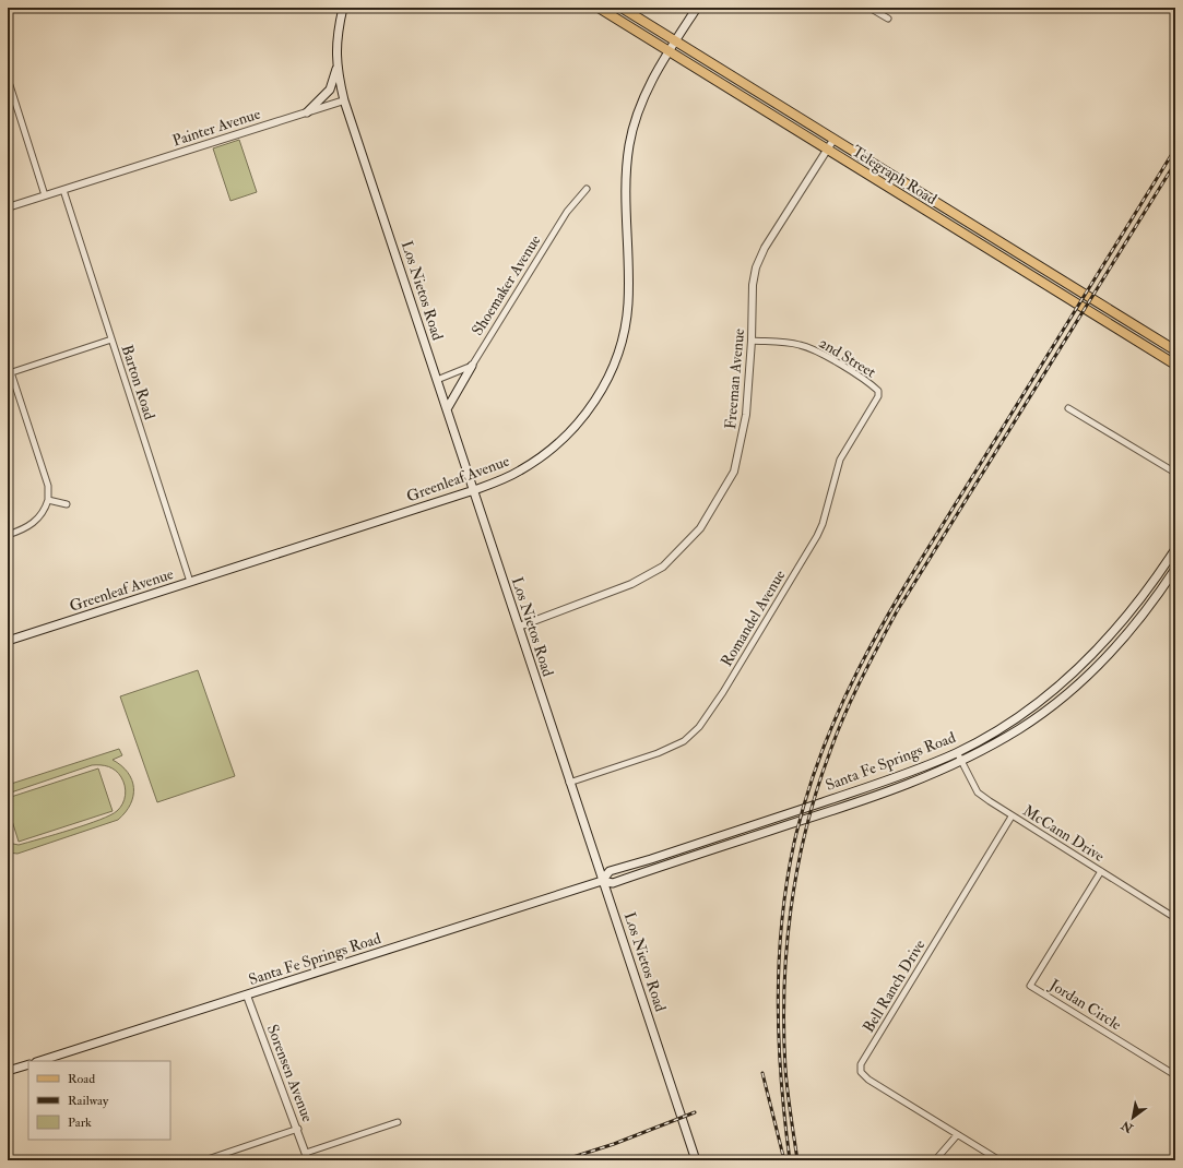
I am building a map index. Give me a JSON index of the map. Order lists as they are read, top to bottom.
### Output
{
  "streets": {
    "main road": [
      "Telegraph Road",
      "Los Nietos Road",
      "Greenleaf Avenue",
      "Santa Fe Springs Road"
    ],
    "street": [
      "Painter Avenue",
      "Shoemaker Avenue",
      "2nd Street",
      "Freeman Avenue",
      "Barton Road",
      "Romandel Avenue",
      "McCann Drive",
      "Bell Ranch Drive",
      "Jordan Circle",
      "Sorensen Avenue"
    ]
  },
  "crossings": [
    ["Painter Avenue", "Los Nietos Road"],
    ["Painter Avenue", "Barton Road"],
    ["Telegraph Road", "Freeman Avenue"],
    ["Telegraph Road", "Greenleaf Avenue"],
    ["Los Nietos Road", "Freeman Avenue"],
    ["Los Nietos Road", "Greenleaf Avenue"],
    ["Los Nietos Road", "Romandel Avenue"],
    ["Los Nietos Road", "Santa Fe Springs Road"],
    ["2nd Street", "Freeman Avenue"],
    ["2nd Street", "Romandel Avenue"],
    ["Barton Road", "Greenleaf Avenue"],
    ["Santa Fe Springs Road", "McCann Drive"],
    ["Santa Fe Springs Road", "Sorensen Avenue"],
    ["McCann Drive", "Bell Ranch Drive"],
    ["McCann Drive", "Jordan Circle"]
  ],
  "legend": ["Road", "Railway", "Park"],
  "north": "bottom left"
}
